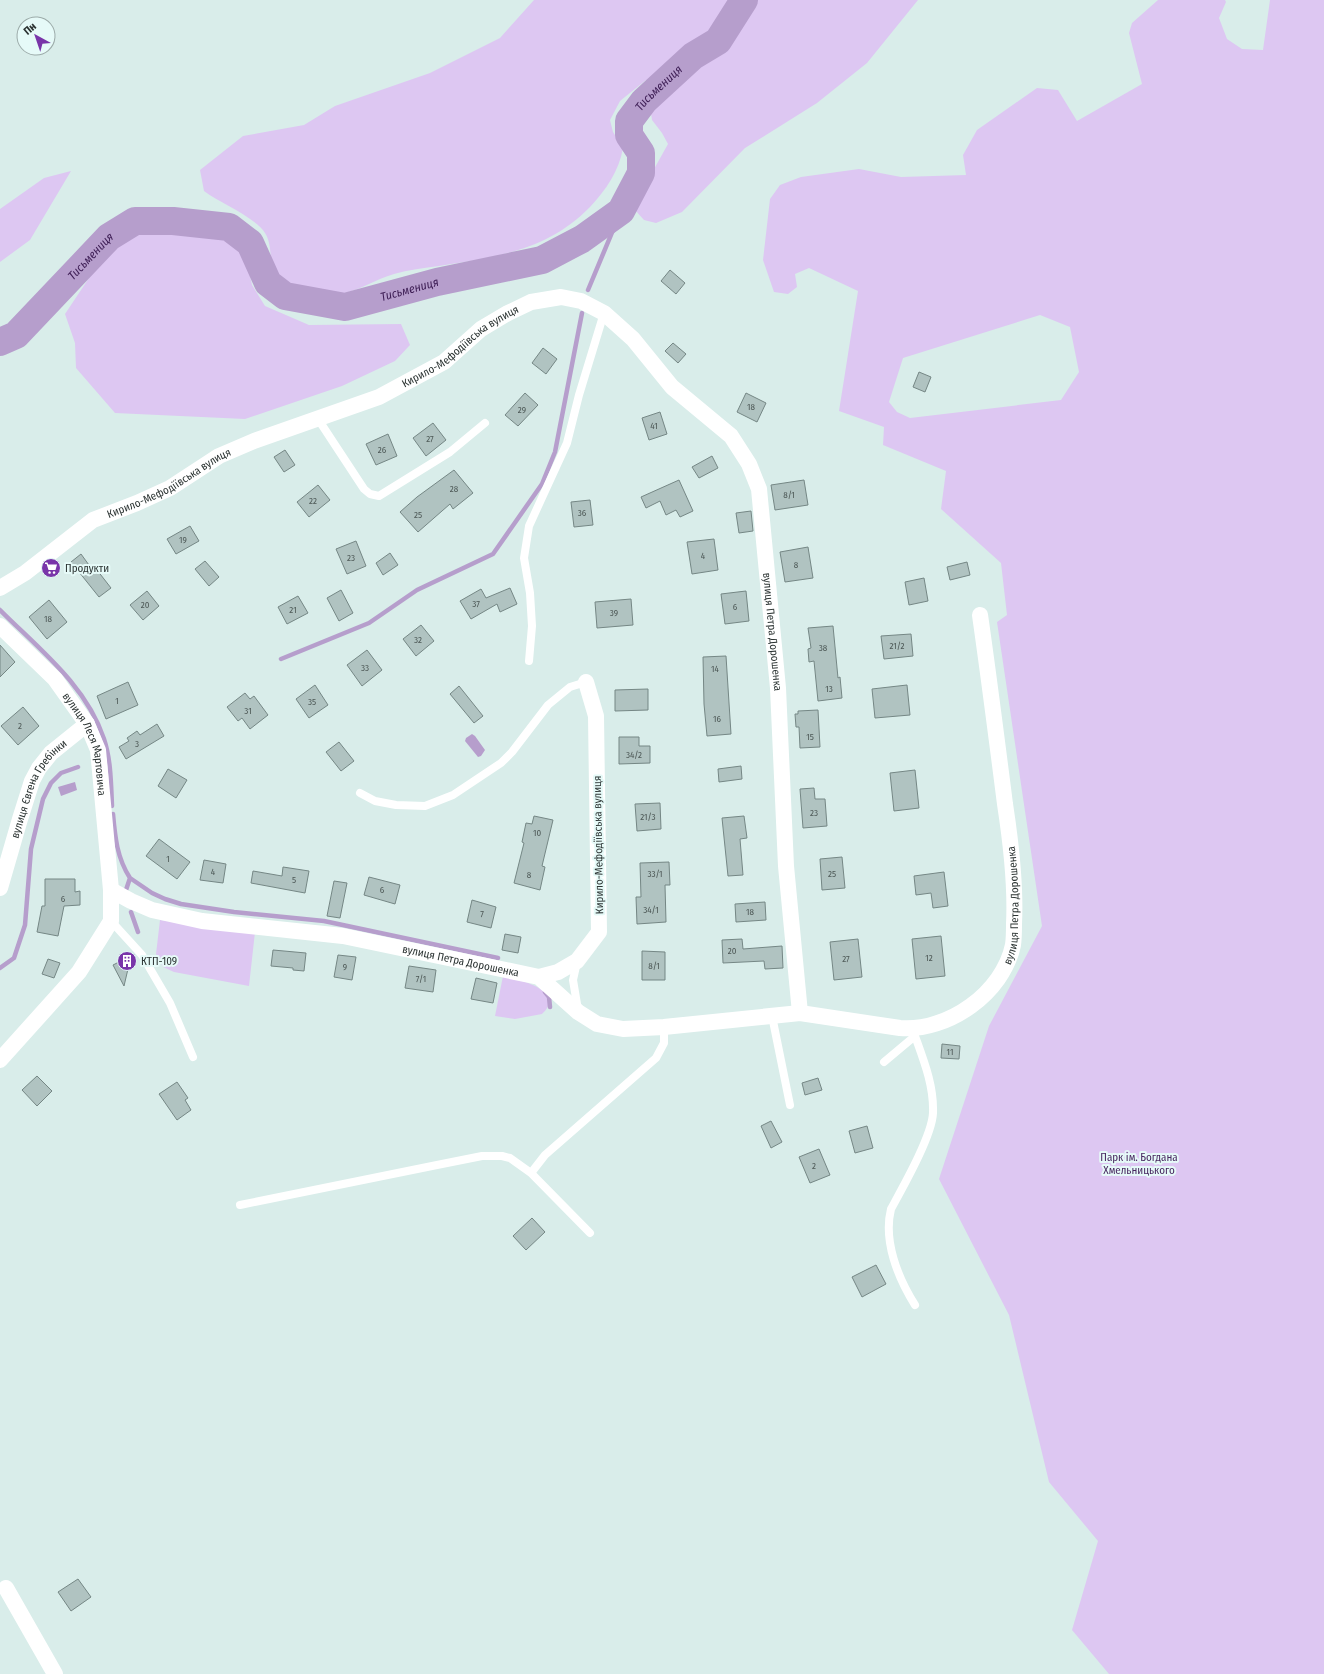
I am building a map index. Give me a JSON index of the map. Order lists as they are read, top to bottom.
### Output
{
  "streets": {
    "street": [
      "Кирило-Мефодіївська вулиця",
      "вулиця Петра Дорошенка",
      "вулиця Леся Мартовича",
      "вулиця Євгена Гребінки"
    ]
  },
  "crossings": [
    ["Кирило-Мефодіївська вулиця", "вулиця Петра Дорошенка"],
    ["вулиця Петра Дорошенка", "вулиця Леся Мартовича"],
    ["вулиця Леся Мартовича", "вулиця Євгена Гребінки"]
  ],
  "water": ["Тисьмениця"],
  "parks": ["Парк ім. Богдана Хмельницького"],
  "places": {
    "supermarket": ["Продукти"],
    "building": ["КТП-109"]
  },
  "house_numbers": [
    "18",
    "29",
    "41",
    "27",
    "26",
    "28",
    "8/1",
    "22",
    "36",
    "25",
    "19",
    "4",
    "23",
    "8",
    "37",
    "20",
    "6",
    "21",
    "39",
    "18",
    "32",
    "21/2",
    "38",
    "33",
    "14",
    "13",
    "1",
    "35",
    "31",
    "16",
    "2",
    "15",
    "3",
    "34/2",
    "23",
    "21/3",
    "10",
    "1",
    "4",
    "33/1",
    "25",
    "8",
    "5",
    "6",
    "6",
    "34/1",
    "18",
    "7",
    "20",
    "12",
    "27",
    "8/1",
    "9",
    "7/1",
    "11",
    "2"
  ],
  "north": "top left"
}
